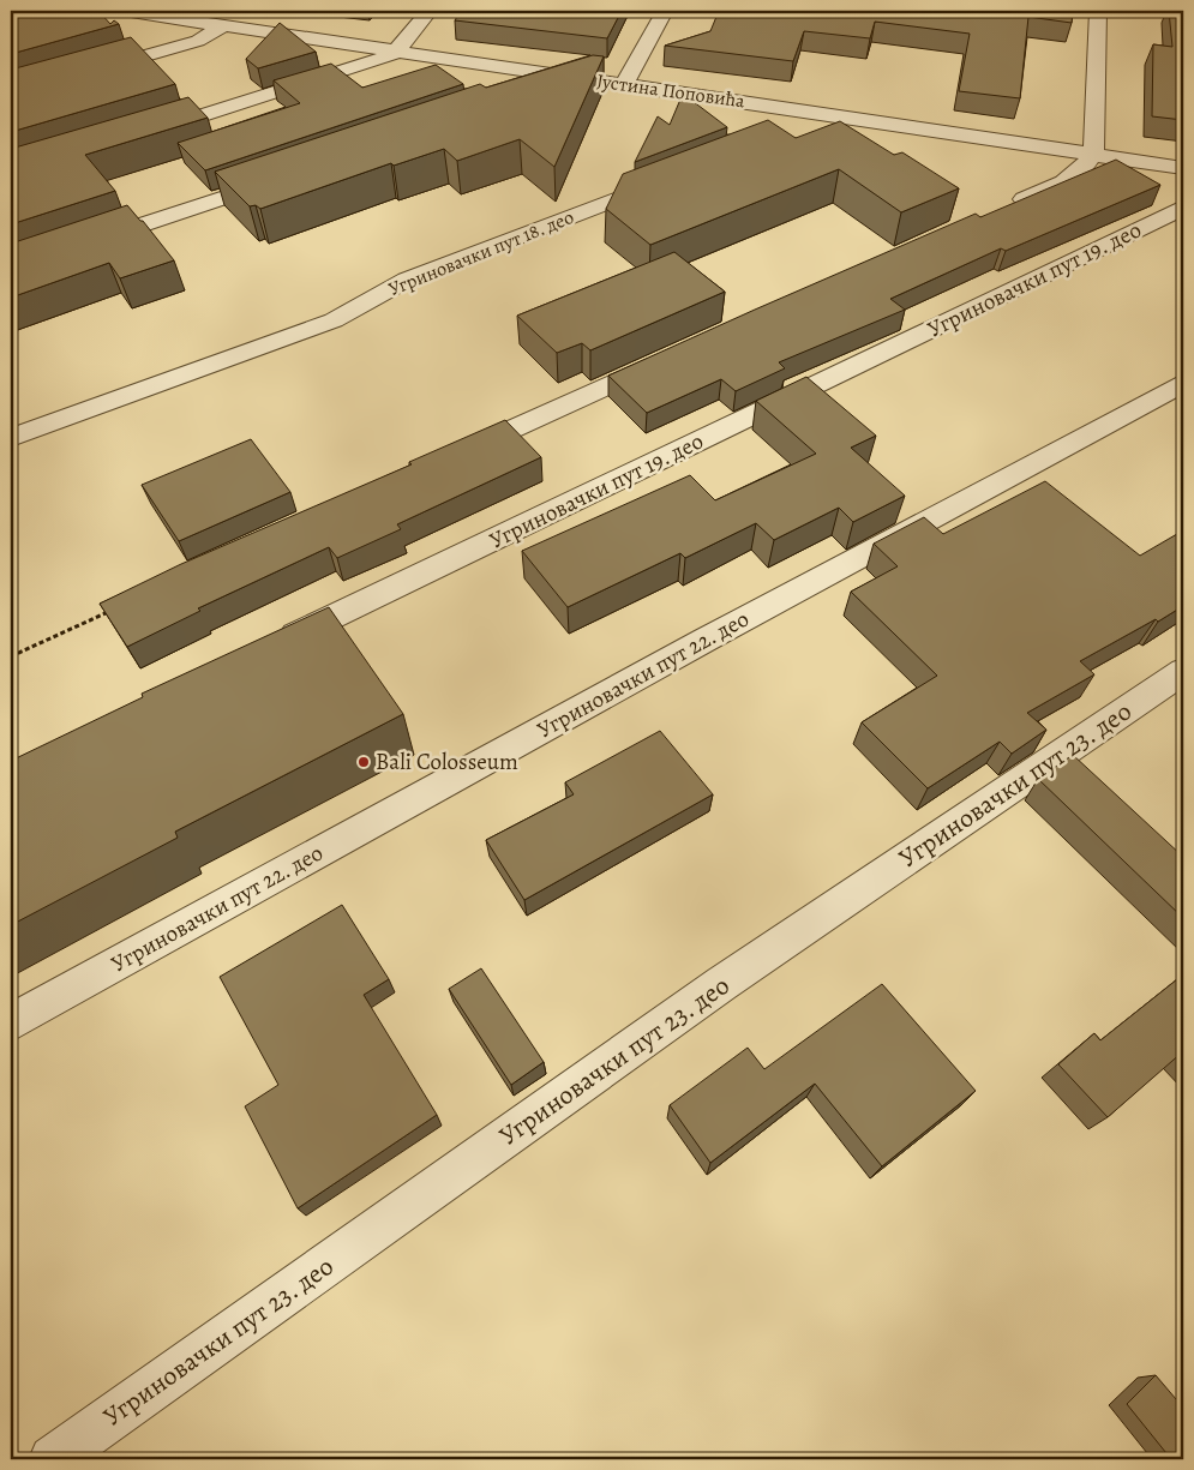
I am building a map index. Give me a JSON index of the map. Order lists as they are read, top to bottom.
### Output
{
  "streets": {
    "street": [
      "Јустина Поповића",
      "Угриновачки пут 18. део",
      "Угриновачки пут 19. део",
      "Угриновачки пут 22. део",
      "Угриновачки пут 23. део"
    ]
  },
  "places": ["Bali Colosseum"]
}
